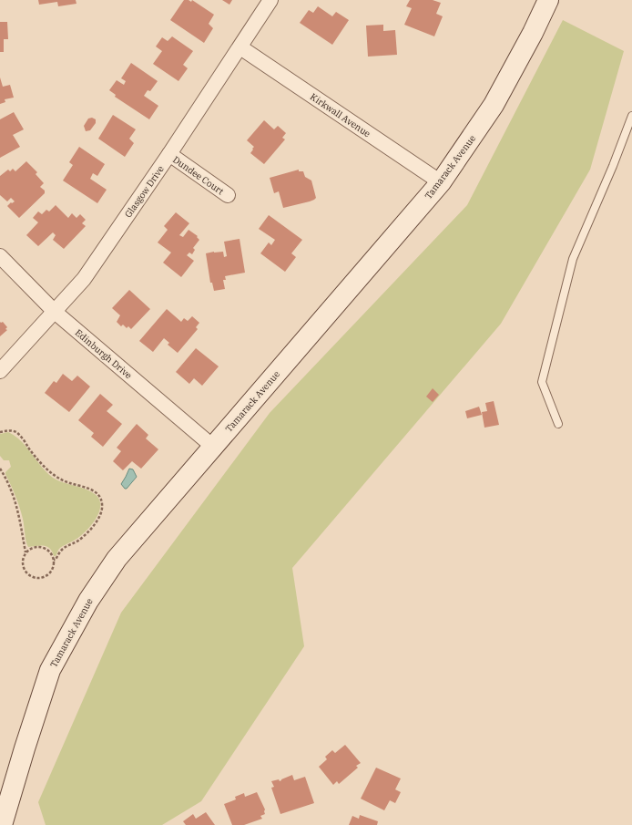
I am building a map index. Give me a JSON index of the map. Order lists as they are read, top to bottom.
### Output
{
  "streets": {
    "main road": ["Tamarack Avenue"],
    "street": [
      "Kirkwall Avenue",
      "Dundee Court",
      "Glasgow Drive",
      "Edinburgh Drive"
    ]
  },
  "crossings": [
    ["Kirkwall Avenue", "Tamarack Avenue"],
    ["Kirkwall Avenue", "Glasgow Drive"],
    ["Tamarack Avenue", "Edinburgh Drive"],
    ["Dundee Court", "Glasgow Drive"],
    ["Glasgow Drive", "Edinburgh Drive"]
  ]
}
